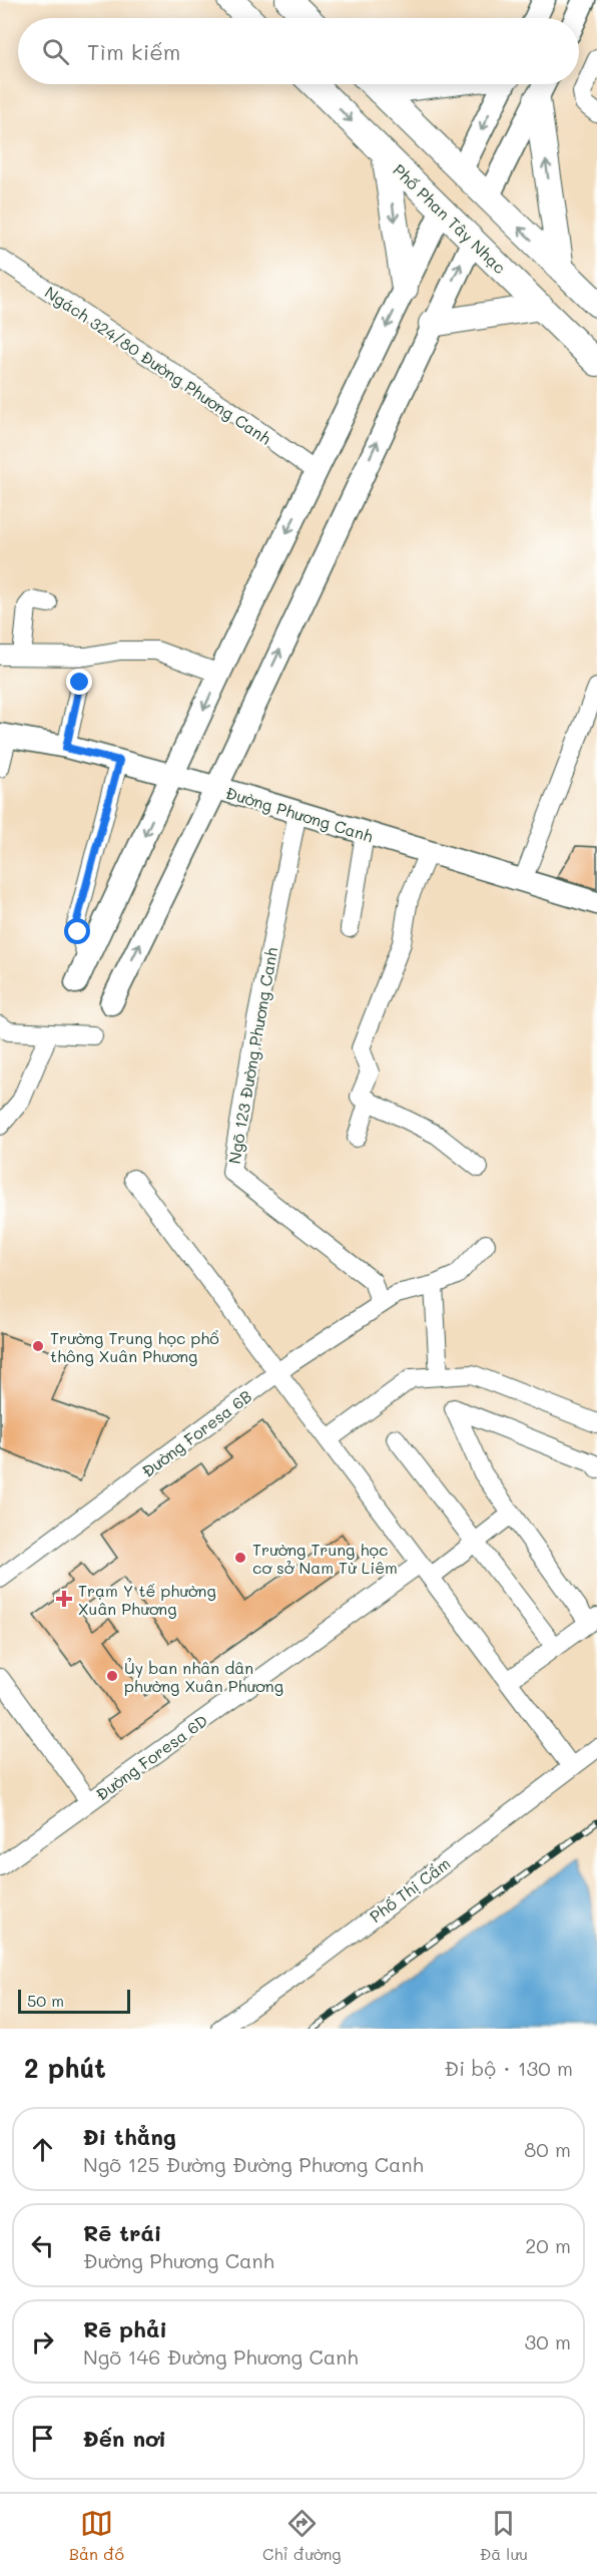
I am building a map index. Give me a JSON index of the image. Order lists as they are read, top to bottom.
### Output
{
  "streets": {
    "main road": ["Phố Phan Tây Nhạc"],
    "street": [
      "Ngách 324/80 Đường Phương Canh",
      "Đường Phương Canh",
      "Ngõ 123 Đường Phương Canh",
      "Đường Foresa 6B",
      "Đường Foresa 6D",
      "Phố Thị Cẩm"
    ]
  },
  "crossings": [
    ["Đường Phương Canh", "Ngõ 123 Đường Phương Canh"],
    ["Ngõ 123 Đường Phương Canh", "Đường Foresa 6B"]
  ],
  "places": {
    "other": ["Trường Trung học phổ thông Xuân Phương", "Trường Trung học cơ sở Nam Từ Liêm", "Ủy ban nhân dân phường Xuân Phương"],
    "health": ["Trạm Y tế phường Xuân Phương"]
  },
  "scale_bar": "50 m",
  "page": {
    "search": "Tìm kiếm",
    "scale": "50 m",
    "heading": ["2 phút", "Đi bộ · 130 m"],
    "list": [
      ["Đi thẳng", "Ngõ 125 Đường Đường Phương Canh", "80 m"],
      ["Rẽ trái", "Đường Phương Canh", "20 m"],
      ["Rẽ phải", "Ngõ 146 Đường Phương Canh", "30 m"],
      "Đến nơi"
    ],
    "nav": ["Bản đồ", "Chỉ đường", "Đã lưu"]
  }
}
